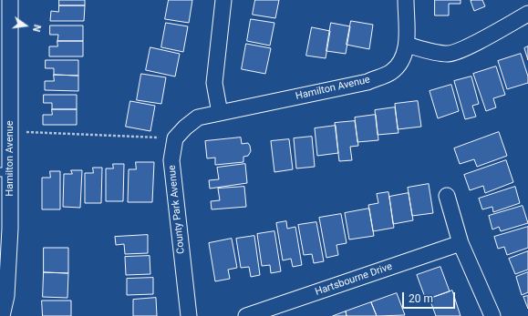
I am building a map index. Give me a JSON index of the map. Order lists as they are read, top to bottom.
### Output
{
  "streets": {
    "street": ["Hamilton Avenue", "County Park Avenue", "Hartsbourne Drive"]
  },
  "scale_bar": "20 m",
  "north": "right"
}
